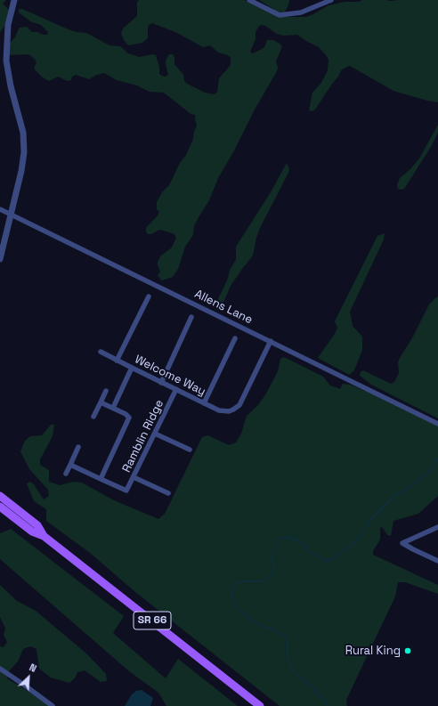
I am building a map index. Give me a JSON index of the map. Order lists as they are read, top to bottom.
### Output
{
  "streets": {
    "main road": ["SR 66"],
    "street": ["Allens Lane", "Welcome Way", "Ramblin Ridge"]
  },
  "crossings": [
    ["Allens Lane", "Welcome Way"],
    ["Welcome Way", "Ramblin Ridge"]
  ],
  "places": ["Rural King"],
  "north": "top right"
}
